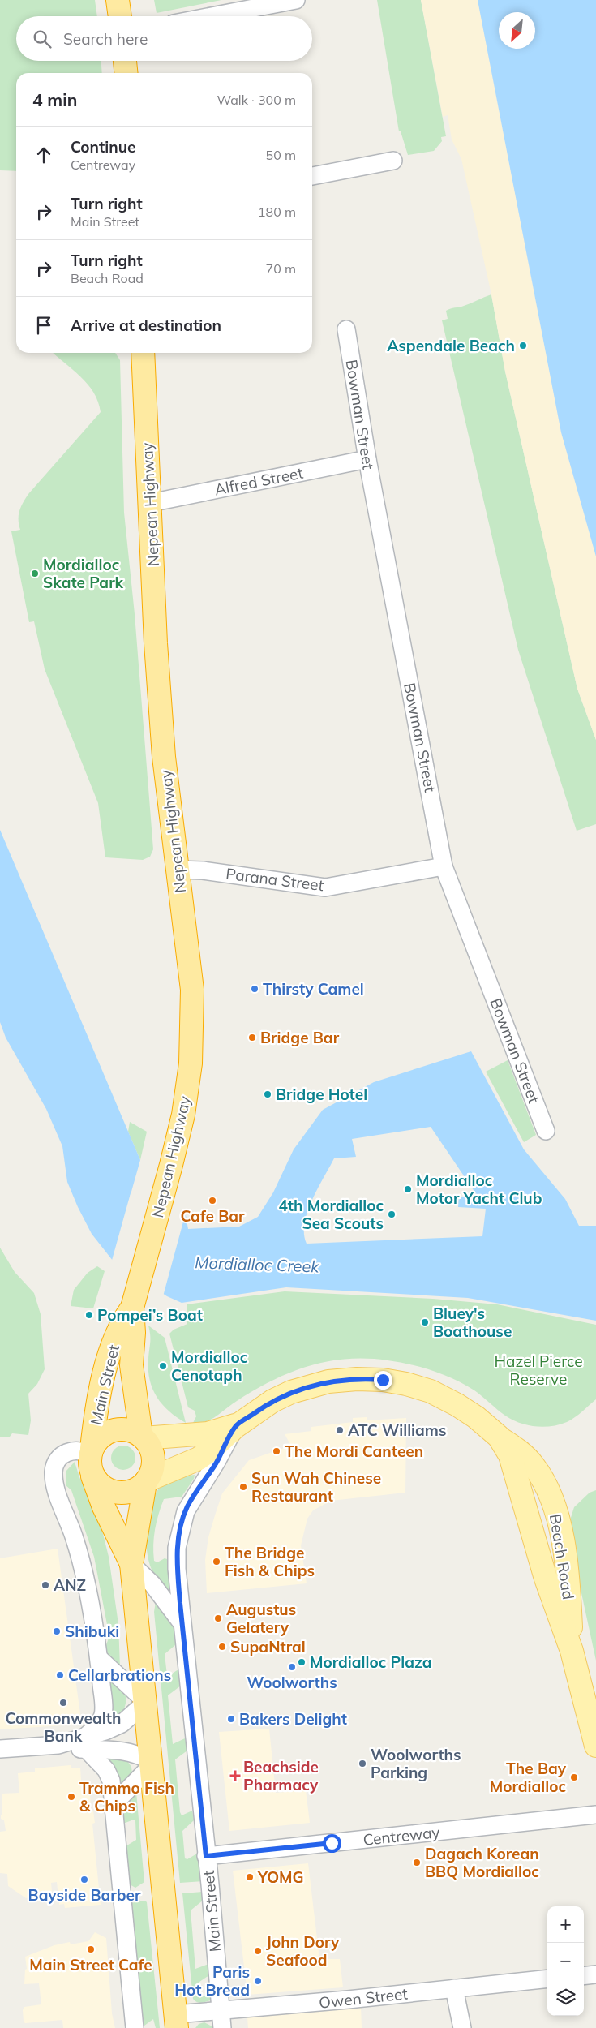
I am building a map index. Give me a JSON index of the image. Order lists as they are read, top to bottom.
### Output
{
  "streets": {
    "highway": ["Nepean Highway", "Main Street"],
    "main road": ["Beach Road"],
    "street": [
      "Bowman Street",
      "Alfred Street",
      "Parana Street",
      "Centreway",
      "Owen Street"
    ]
  },
  "crossings": [
    ["Bowman Street", "Alfred Street"],
    ["Bowman Street", "Parana Street"],
    ["Alfred Street", "Nepean Highway"],
    ["Nepean Highway", "Parana Street"],
    ["Nepean Highway", "Main Street"],
    ["Main Street", "Beach Road"],
    ["Main Street", "Centreway"],
    ["Main Street", "Owen Street"]
  ],
  "water": ["Mordialloc Creek"],
  "parks": ["Hazel Pierce Reserve"],
  "places": {
    "other": [
      "Aspendale Beach",
      "Mordialloc Skate Park",
      "Thirsty Camel",
      "Bridge Bar",
      "Bridge Hotel",
      "Mordialloc Motor Yacht Club",
      "Cafe Bar",
      "4th Mordialloc Sea Scouts",
      "Pompei’s Boat",
      "Bluey's Boathouse",
      "Mordialloc Cenotaph",
      "ATC Williams",
      "The Mordi Canteen",
      "Sun Wah Chinese Restaurant",
      "The Bridge Fish & Chips",
      "ANZ",
      "Augustus Gelatery",
      "Shibuki",
      "SupaNtral",
      "Mordialloc Plaza",
      "Woolworths",
      "Cellarbrations",
      "Commonwealth Bank",
      "Bakers Delight",
      "Woolworths Parking",
      "The Bay Mordialloc",
      "Trammo Fish & Chips",
      "Dagach Korean BBQ Mordialloc",
      "YOMG",
      "Bayside Barber",
      "Main Street Cafe",
      "John Dory Seafood",
      "Paris Hot Bread"
    ],
    "health": ["Beachside Pharmacy"]
  },
  "north": "bottom left",
  "page": {
    "search": "Search here",
    "heading": ["4 min", "Walk · 300 m"],
    "list": [
      ["Continue", "Centreway", "50 m"],
      ["Turn right", "Main Street", "180 m"],
      ["Turn right", "Beach Road", "70 m"],
      "Arrive at destination"
    ],
    "map_buttons": ["+", "−"]
  }
}
